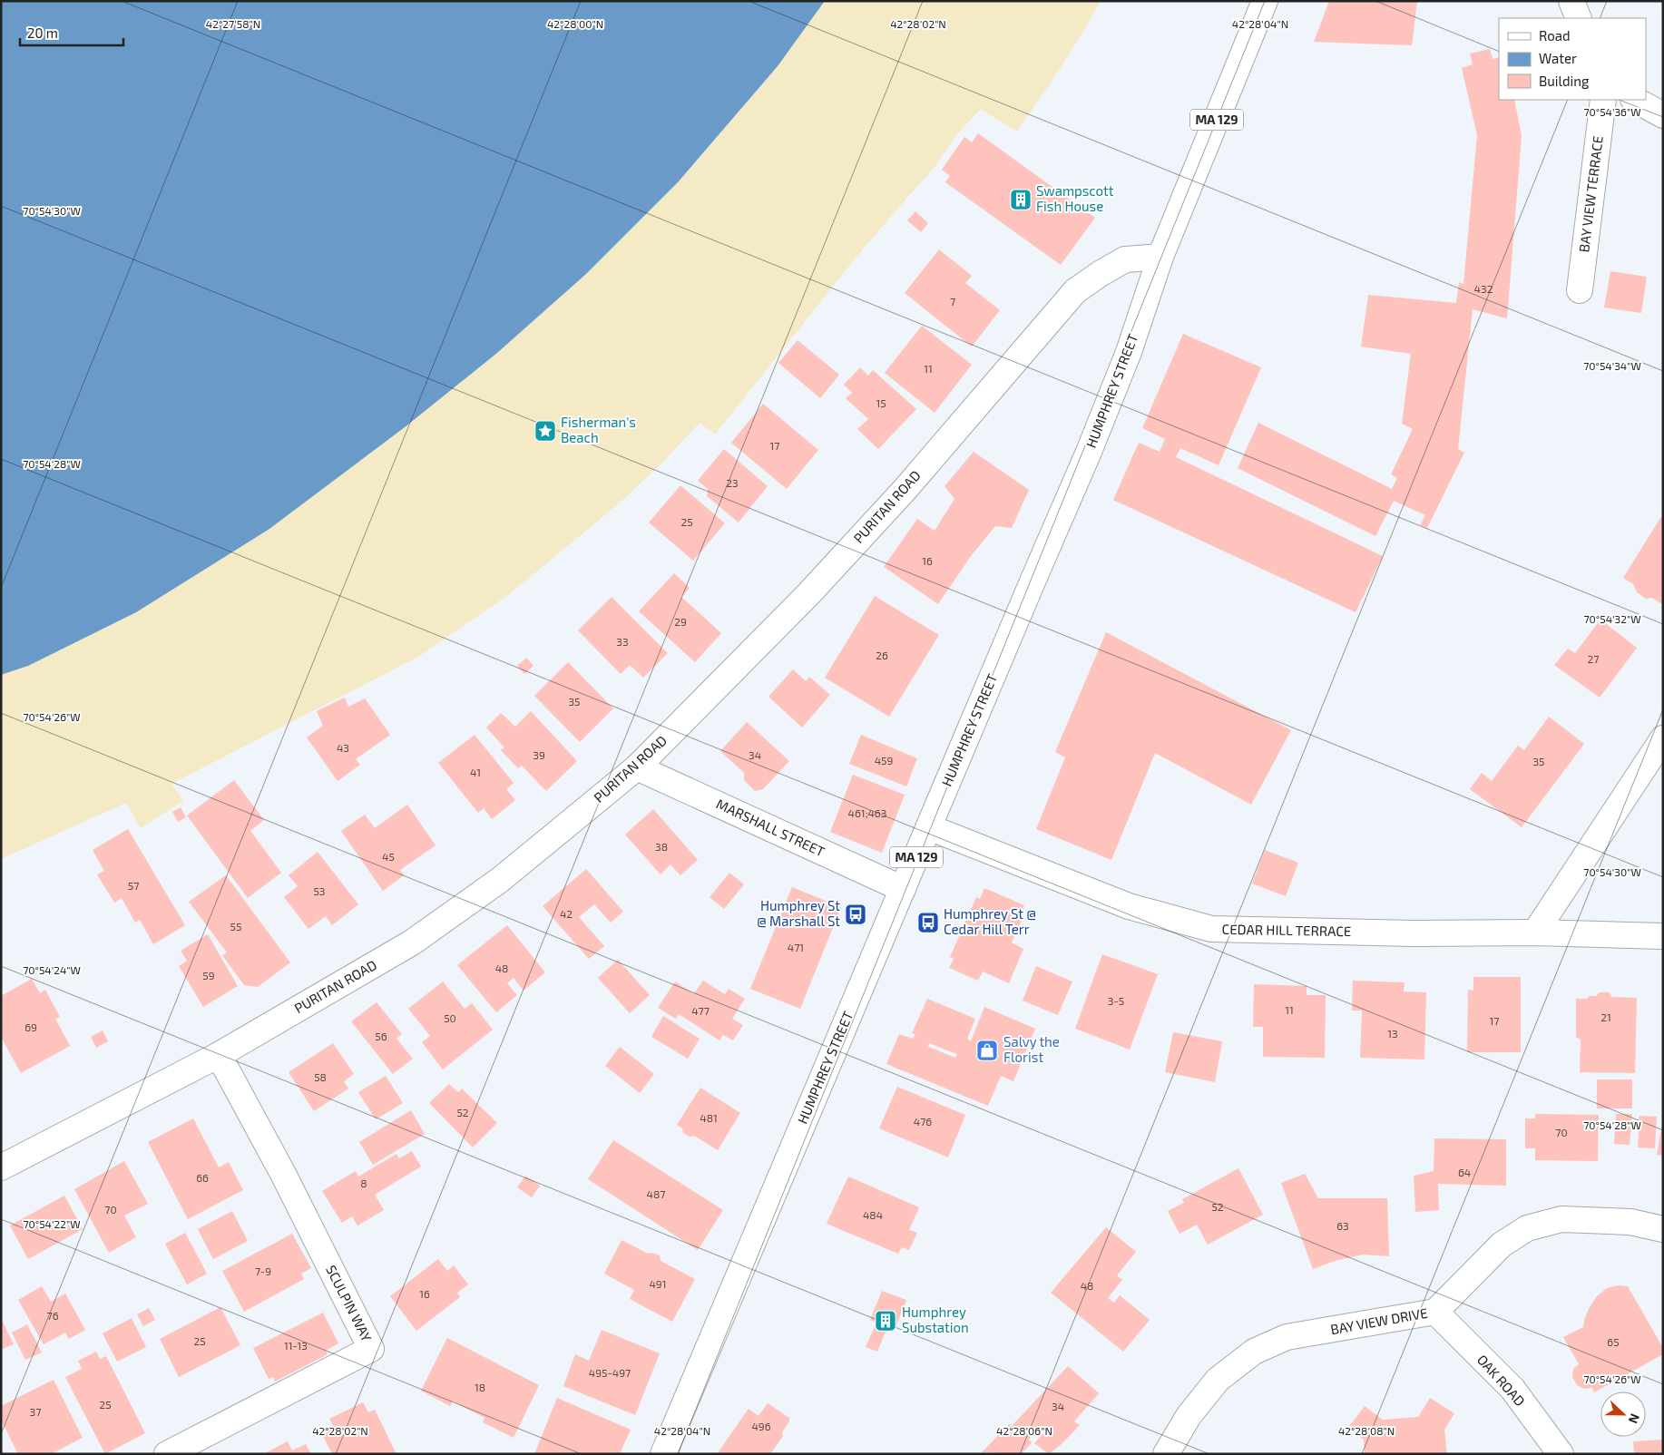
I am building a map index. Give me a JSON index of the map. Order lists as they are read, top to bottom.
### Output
{
  "streets": {
    "street": [
      "MA 129",
      "BAY VIEW TERRACE",
      "HUMPHREY STREET",
      "PURITAN ROAD",
      "MARSHALL STREET",
      "CEDAR HILL TERRACE",
      "SCULPIN WAY",
      "BAY VIEW DRIVE",
      "OAK ROAD"
    ]
  },
  "crossings": [
    ["HUMPHREY STREET", "PURITAN ROAD"],
    ["HUMPHREY STREET", "MARSHALL STREET"],
    ["HUMPHREY STREET", "CEDAR HILL TERRACE"],
    ["PURITAN ROAD", "MARSHALL STREET"],
    ["PURITAN ROAD", "SCULPIN WAY"],
    ["BAY VIEW DRIVE", "OAK ROAD"]
  ],
  "places": {
    "building": ["Swampscott Fish House", "Humphrey Substation"],
    "place": ["Fisherman's Beach"],
    "bus stop": ["Humphrey St @ Marshall St", "Humphrey St @ Cedar Hill Terr"],
    "shop": ["Salvy the Florist"]
  },
  "house_numbers": [
    "432",
    "7",
    "11",
    "15",
    "17",
    "23",
    "25",
    "16",
    "29",
    "33",
    "26",
    "27",
    "35",
    "43",
    "39",
    "34",
    "459",
    "35",
    "41",
    "461;463",
    "38",
    "45",
    "57",
    "53",
    "42",
    "55",
    "471",
    "48",
    "59",
    "3-5",
    "11",
    "477",
    "21",
    "50",
    "17",
    "69",
    "13",
    "56",
    "58",
    "52",
    "481",
    "476",
    "70",
    "64",
    "66",
    "8",
    "487",
    "52",
    "70",
    "484",
    "63",
    "7-9",
    "491",
    "48",
    "16",
    "76",
    "25",
    "65",
    "11-13",
    "495-497",
    "18",
    "25",
    "34",
    "37",
    "496"
  ],
  "legend": ["Road", "Water", "Building"],
  "scale_bar": "20 m",
  "north": "right",
  "coordinates": [
    "42°28'02\"N",
    "42°28'04\"N",
    "42°27'58\"N",
    "42°28'00\"N",
    "70°54'36\"W",
    "70°54'30\"W",
    "70°54'34\"W",
    "70°54'28\"W",
    "70°54'32\"W",
    "70°54'26\"W",
    "70°54'24\"W",
    "70°54'22\"W",
    "42°28'06\"N",
    "42°28'08\"N"
  ]
}
